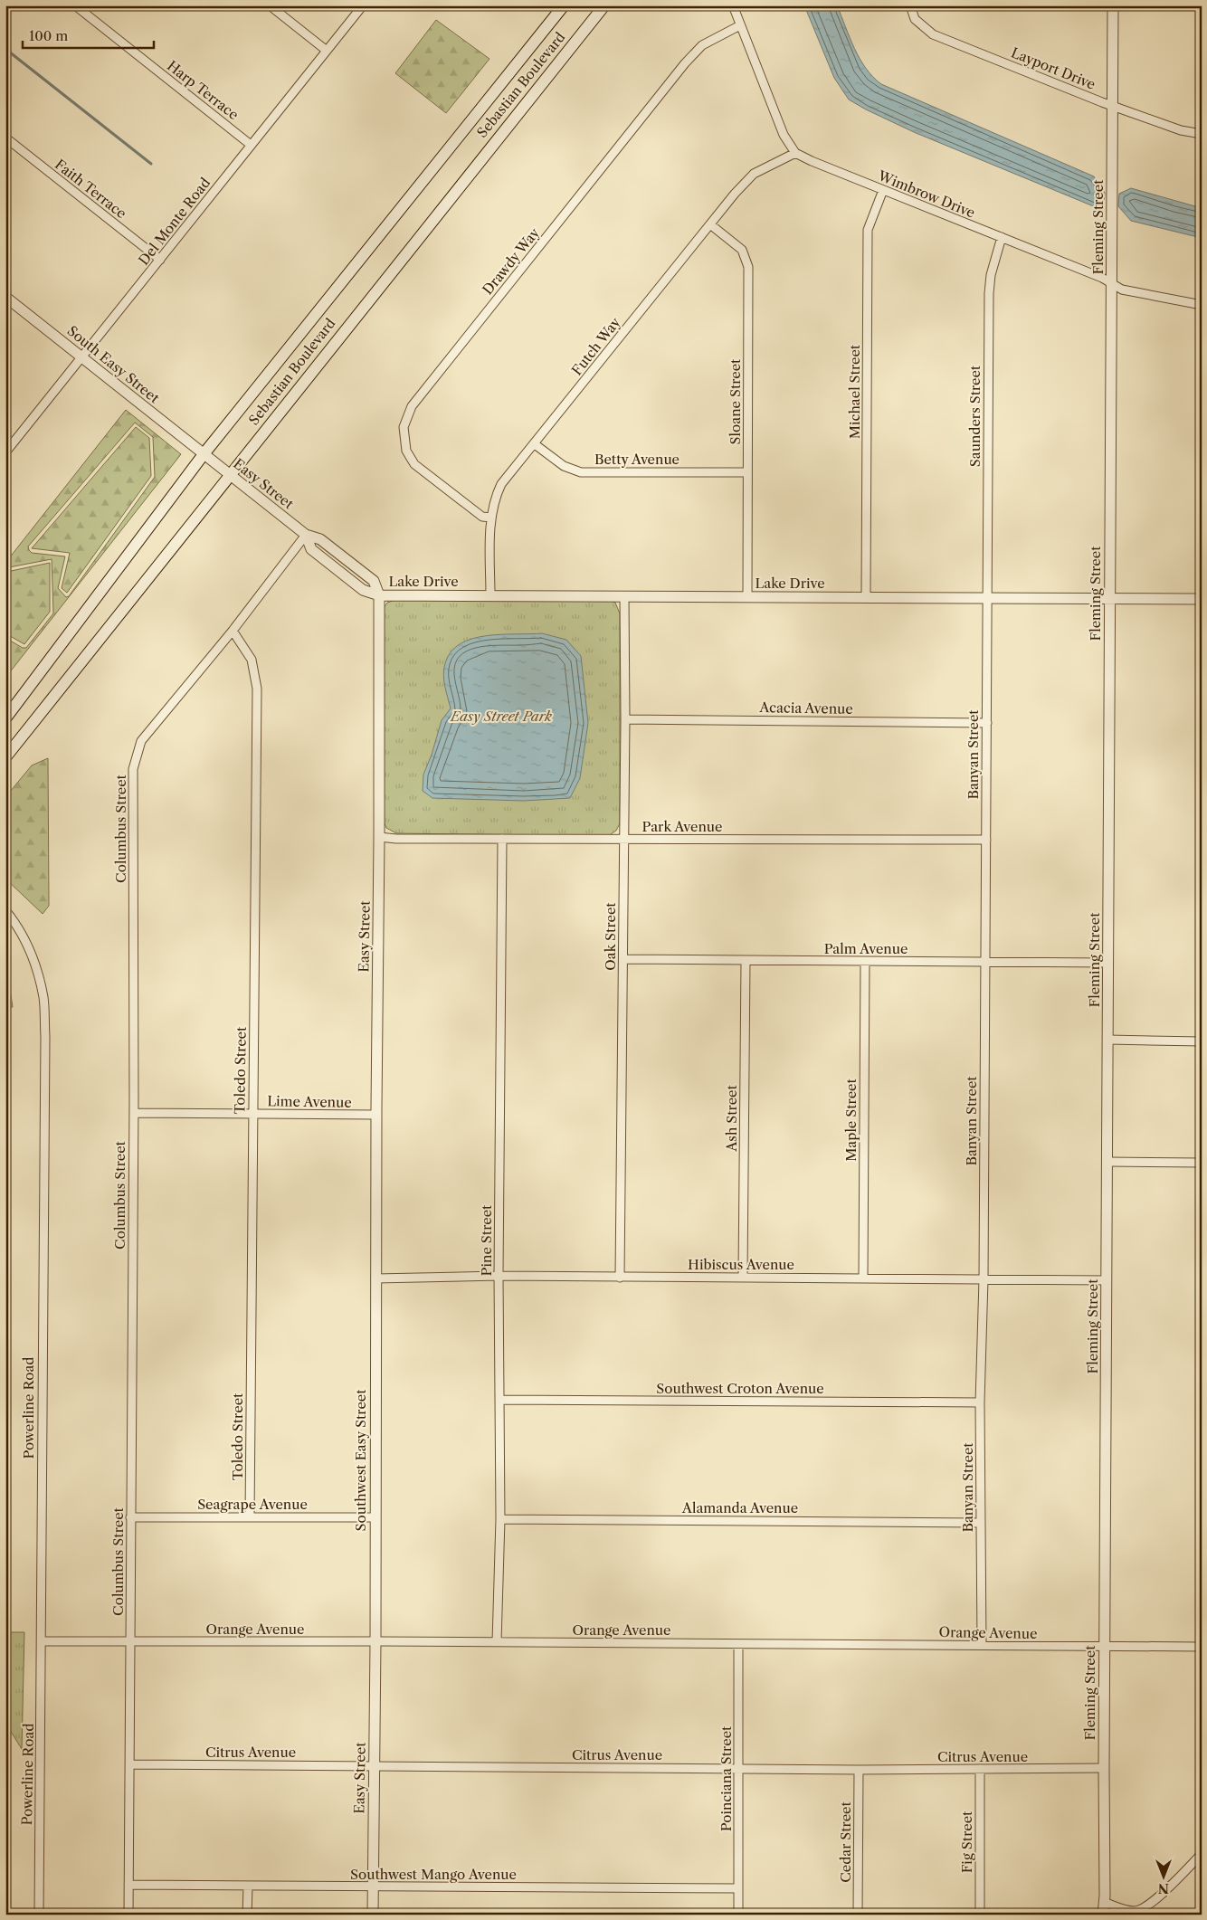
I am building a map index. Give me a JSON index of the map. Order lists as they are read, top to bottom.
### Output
{
  "streets": {
    "main road": ["Sebastian Boulevard"],
    "street": [
      "Layport Drive",
      "Harp Terrace",
      "Faith Terrace",
      "Wimbrow Drive",
      "Del Monte Road",
      "Fleming Street",
      "Drawdy Way",
      "Futch Way",
      "South Easy Street",
      "Michael Street",
      "Sloane Street",
      "Saunders Street",
      "Betty Avenue",
      "Easy Street",
      "Lake Drive",
      "Acacia Avenue",
      "Banyan Street",
      "Park Avenue",
      "Columbus Street",
      "Oak Street",
      "Palm Avenue",
      "Toledo Street",
      "Lime Avenue",
      "Ash Street",
      "Maple Street",
      "Pine Street",
      "Hibiscus Avenue",
      "Southwest Croton Avenue",
      "Powerline Road",
      "Southwest Easy Street",
      "Seagrape Avenue",
      "Alamanda Avenue",
      "Orange Avenue",
      "Citrus Avenue",
      "Poinciana Street",
      "Cedar Street",
      "Fig Street",
      "Southwest Mango Avenue"
    ]
  },
  "crossings": [
    ["Layport Drive", "Fleming Street"],
    ["Sebastian Boulevard", "South Easy Street"],
    ["Sebastian Boulevard", "Easy Street"],
    ["Harp Terrace", "Del Monte Road"],
    ["Faith Terrace", "Del Monte Road"],
    ["Wimbrow Drive", "Fleming Street"],
    ["Wimbrow Drive", "Drawdy Way"],
    ["Wimbrow Drive", "Futch Way"],
    ["Wimbrow Drive", "Michael Street"],
    ["Wimbrow Drive", "Saunders Street"],
    ["Del Monte Road", "South Easy Street"],
    ["Fleming Street", "Lake Drive"],
    ["Fleming Street", "Palm Avenue"],
    ["Fleming Street", "Hibiscus Avenue"],
    ["Fleming Street", "Orange Avenue"],
    ["Fleming Street", "Citrus Avenue"],
    ["Drawdy Way", "Futch Way"],
    ["Futch Way", "Sloane Street"],
    ["Futch Way", "Betty Avenue"],
    ["Futch Way", "Lake Drive"],
    ["South Easy Street", "Easy Street"],
    ["Michael Street", "Lake Drive"],
    ["Sloane Street", "Betty Avenue"],
    ["Sloane Street", "Lake Drive"],
    ["Saunders Street", "Lake Drive"],
    ["Saunders Street", "Banyan Street"],
    ["Easy Street", "Lake Drive"],
    ["Easy Street", "Park Avenue"],
    ["Easy Street", "Columbus Street"],
    ["Easy Street", "Lime Avenue"],
    ["Easy Street", "Hibiscus Avenue"],
    ["Easy Street", "Southwest Easy Street"],
    ["Easy Street", "Orange Avenue"],
    ["Easy Street", "Citrus Avenue"],
    ["Easy Street", "Southwest Mango Avenue"],
    ["Lake Drive", "Banyan Street"],
    ["Lake Drive", "Oak Street"],
    ["Acacia Avenue", "Banyan Street"],
    ["Acacia Avenue", "Oak Street"],
    ["Banyan Street", "Park Avenue"],
    ["Banyan Street", "Palm Avenue"],
    ["Banyan Street", "Hibiscus Avenue"],
    ["Banyan Street", "Southwest Croton Avenue"],
    ["Banyan Street", "Alamanda Avenue"],
    ["Banyan Street", "Orange Avenue"],
    ["Park Avenue", "Oak Street"],
    ["Park Avenue", "Pine Street"],
    ["Columbus Street", "Toledo Street"],
    ["Columbus Street", "Lime Avenue"],
    ["Columbus Street", "Seagrape Avenue"],
    ["Columbus Street", "Orange Avenue"],
    ["Columbus Street", "Citrus Avenue"],
    ["Columbus Street", "Southwest Mango Avenue"],
    ["Oak Street", "Palm Avenue"],
    ["Oak Street", "Hibiscus Avenue"],
    ["Palm Avenue", "Ash Street"],
    ["Palm Avenue", "Maple Street"],
    ["Toledo Street", "Lime Avenue"],
    ["Toledo Street", "Seagrape Avenue"],
    ["Ash Street", "Hibiscus Avenue"],
    ["Maple Street", "Hibiscus Avenue"],
    ["Pine Street", "Hibiscus Avenue"],
    ["Pine Street", "Southwest Croton Avenue"],
    ["Pine Street", "Alamanda Avenue"],
    ["Pine Street", "Orange Avenue"],
    ["Hibiscus Avenue", "Southwest Easy Street"],
    ["Powerline Road", "Orange Avenue"],
    ["Southwest Easy Street", "Seagrape Avenue"],
    ["Southwest Easy Street", "Orange Avenue"],
    ["Orange Avenue", "Poinciana Street"],
    ["Citrus Avenue", "Poinciana Street"],
    ["Citrus Avenue", "Cedar Street"],
    ["Citrus Avenue", "Fig Street"],
    ["Poinciana Street", "Southwest Mango Avenue"]
  ],
  "parks": ["Easy Street Park"],
  "scale_bar": "100 m",
  "north": "bottom"
}
